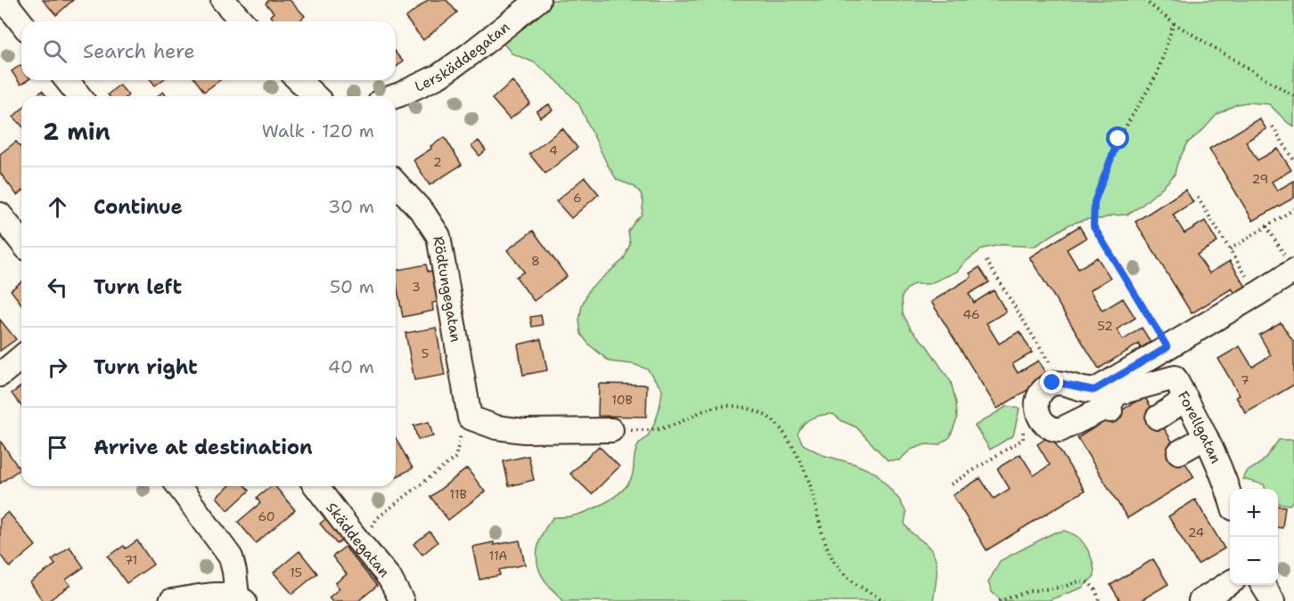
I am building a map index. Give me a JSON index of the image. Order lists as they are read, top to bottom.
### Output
{
  "streets": {
    "street": [
      "Lerskäddegatan",
      "Rödtungegatan",
      "Forellgatan",
      "Skäddegatan"
    ]
  },
  "house_numbers": [
    "4",
    "2",
    "29",
    "6",
    "8",
    "3",
    "46",
    "52",
    "5",
    "7",
    "10B",
    "11B",
    "60",
    "24",
    "11A",
    "71",
    "15"
  ],
  "page": {
    "search": "Search here",
    "heading": ["2 min", "Walk · 120 m"],
    "list": [
      ["Continue", "30 m"],
      ["Turn left", "50 m"],
      ["Turn right", "40 m"],
      "Arrive at destination"
    ],
    "map_buttons": ["+", "−"]
  }
}
